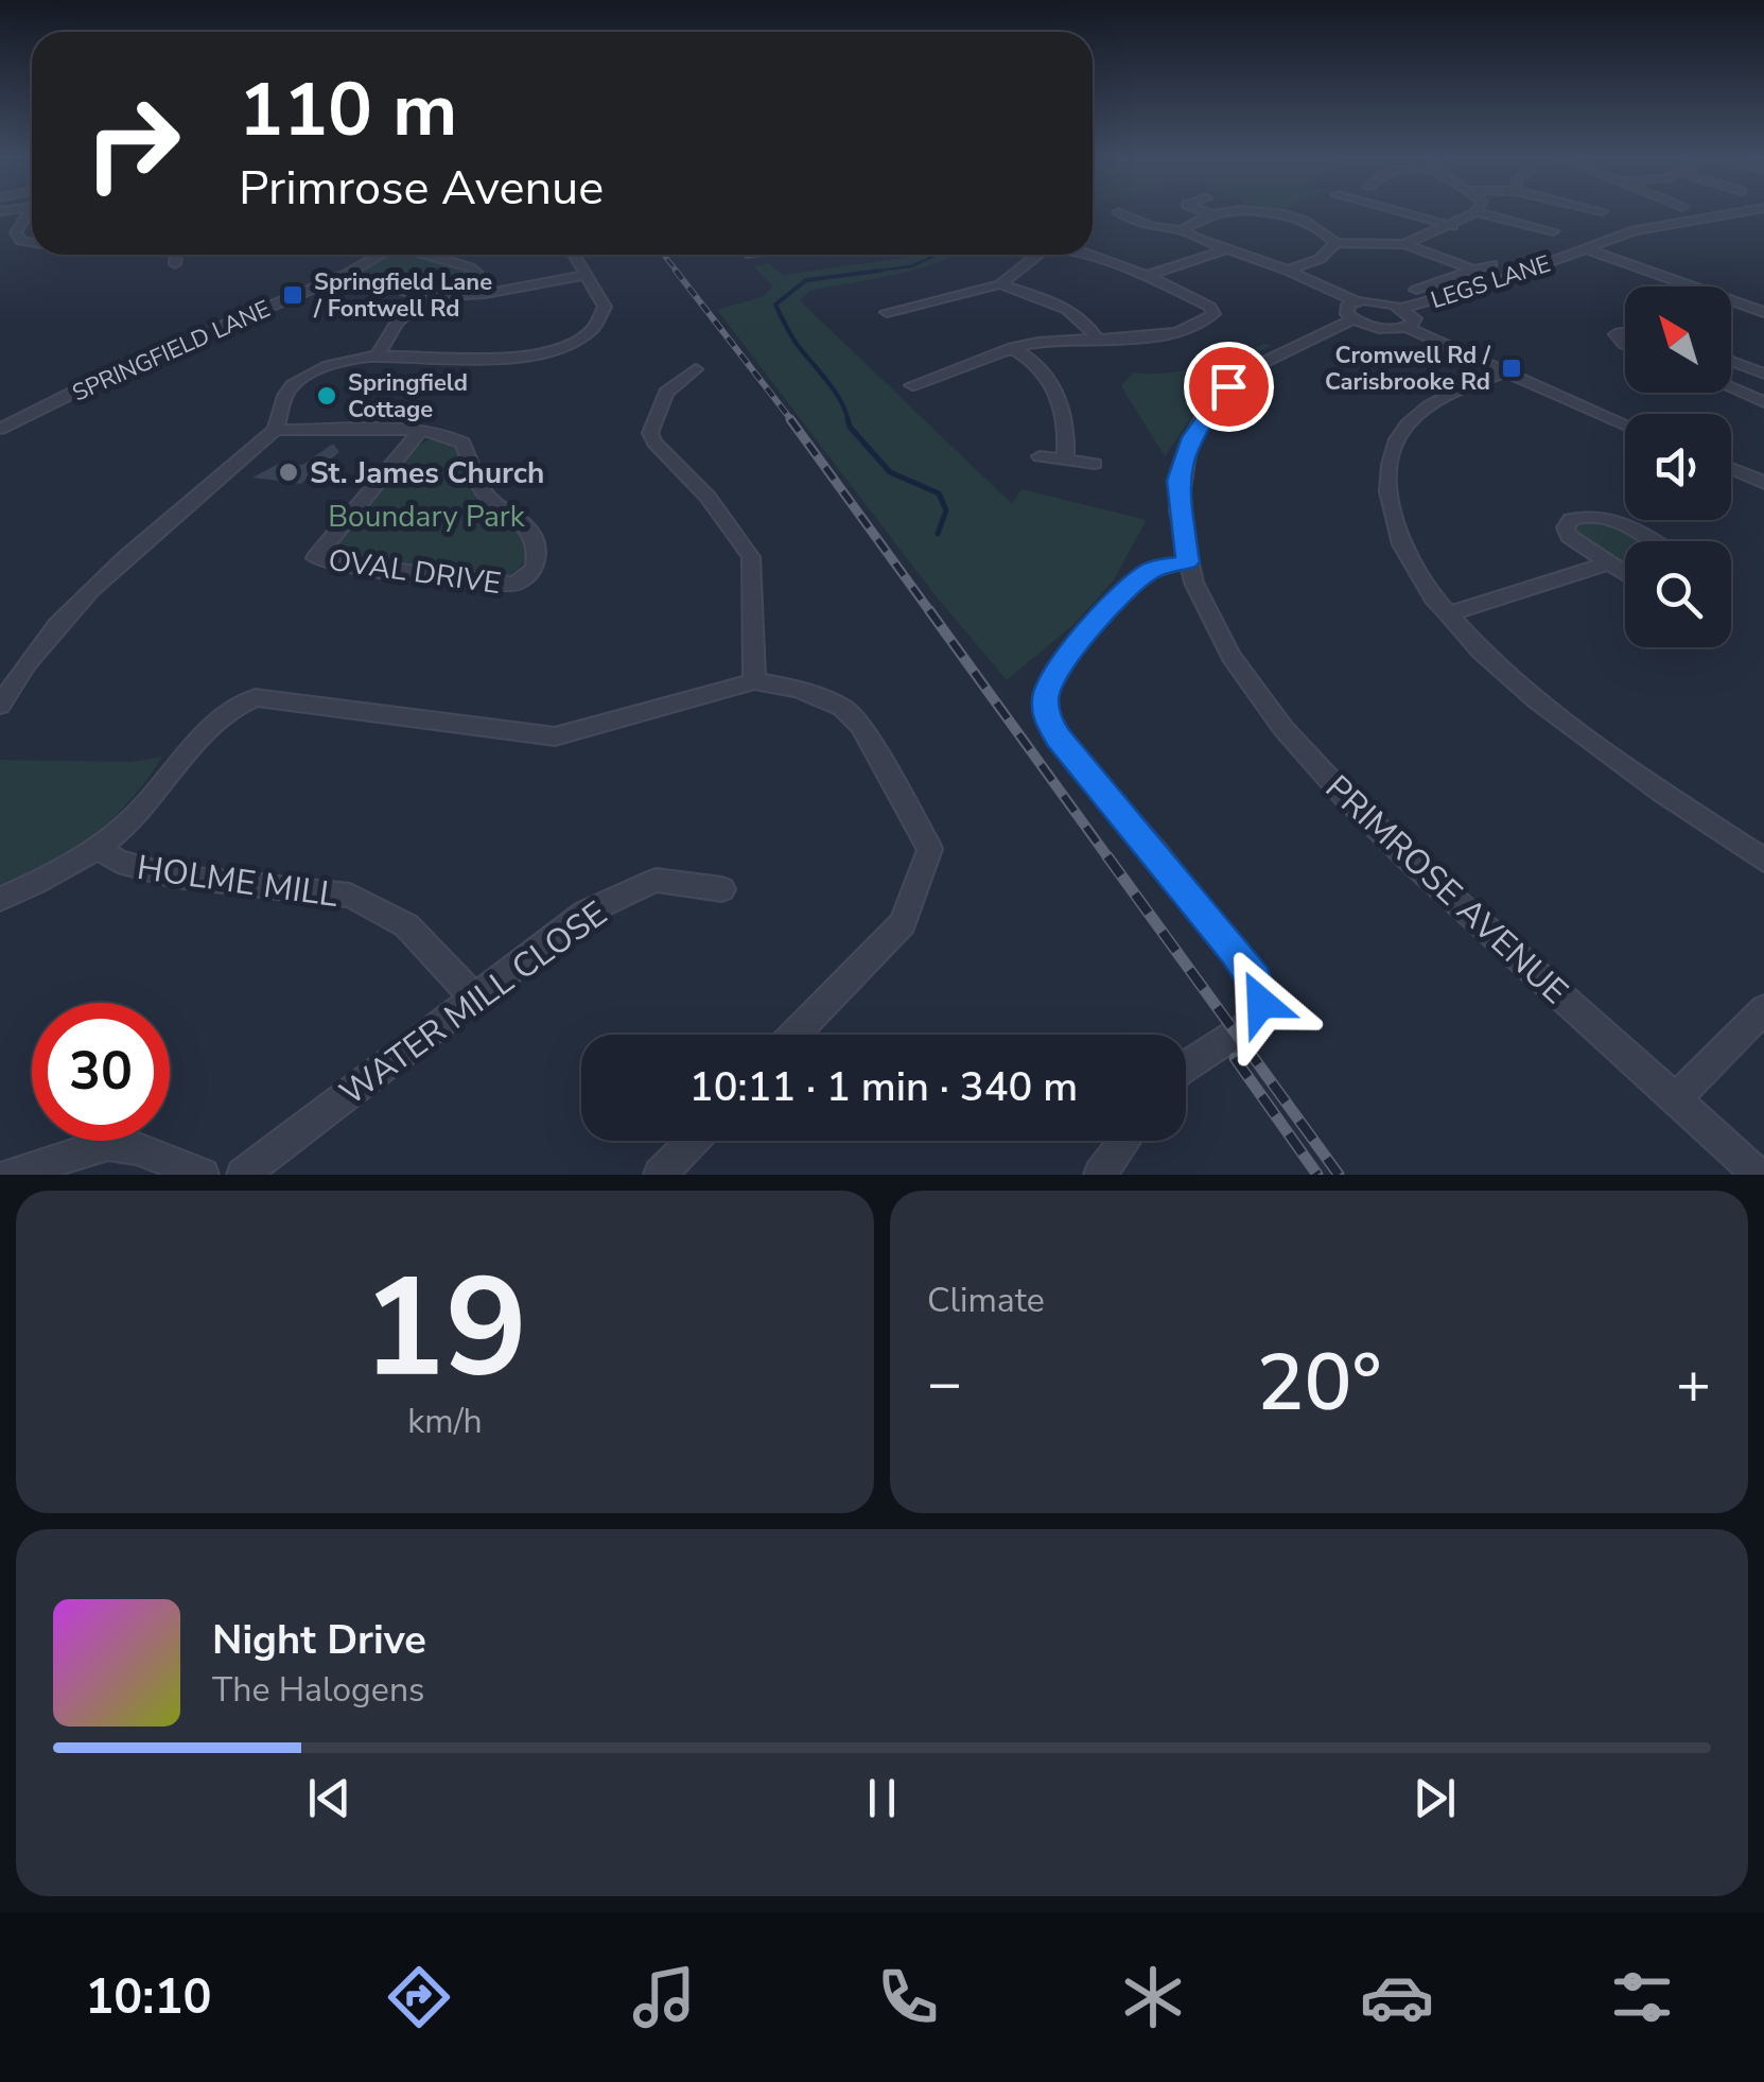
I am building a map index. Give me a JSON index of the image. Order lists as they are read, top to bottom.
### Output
{
  "streets": {
    "street": [
      "LEGS LANE",
      "SPRINGFIELD LANE",
      "OVAL DRIVE",
      "HOLME MILL",
      "PRIMROSE AVENUE",
      "WATER MILL CLOSE"
    ]
  },
  "crossings": [
    ["HOLME MILL", "WATER MILL CLOSE"]
  ],
  "parks": ["Boundary Park"],
  "places": {
    "transit": ["Springfield Lane / Fontwell Rd", "Cromwell Rd / Carisbrooke Rd"],
    "other": ["Springfield Cottage", "St. James Church"]
  },
  "north": "top left",
  "page": {
    "turn": ["110 m", "Primrose Avenue"],
    "limit": "30",
    "trip": "10:11 · 1 min · 340 m",
    "tile": [
      ["19", "km/h"],
      "Climate"
    ],
    "heat": ["−", "20°", "+"],
    "song": ["Night Drive", "The Halogens"],
    "tabs": "10:10"
  }
}
